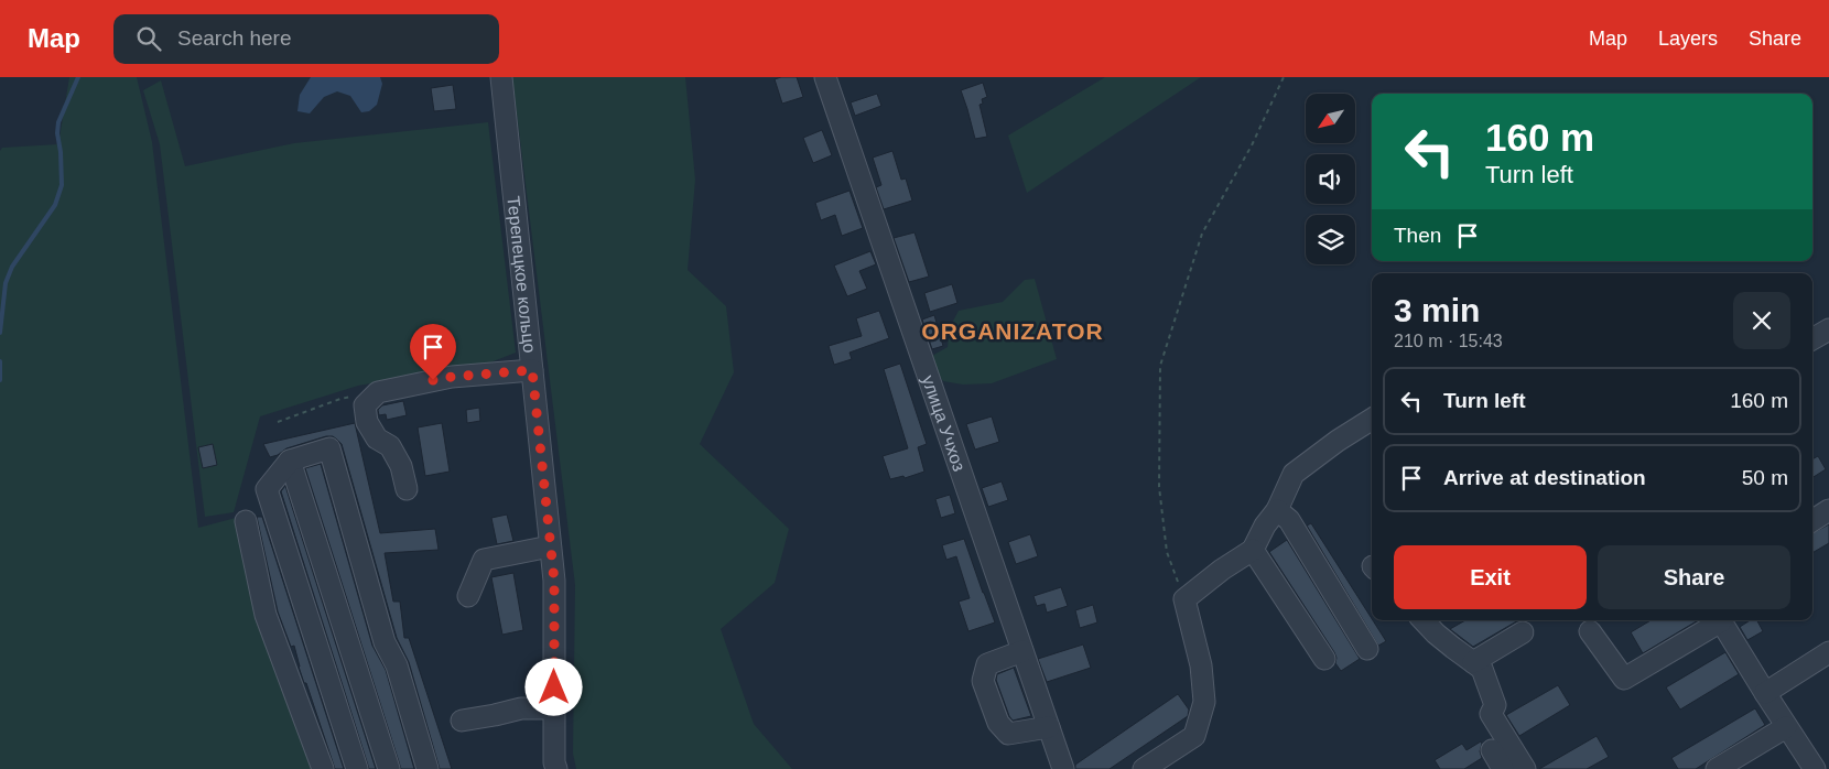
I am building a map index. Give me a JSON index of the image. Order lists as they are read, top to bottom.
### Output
{
  "streets": {
    "street": ["Терепецкое кольцо", "улица Учхоз"]
  },
  "districts": ["ORGANIZATOR"],
  "north": "bottom left",
  "page": {
    "header": "Map",
    "search": "Search here",
    "nav": ["Map", "Layers", "Share"],
    "turn": ["160 m", "Turn left"],
    "then": "Then",
    "heading": ["3 min", "210 m · 15:43"],
    "list": [
      {
        "name": "Turn left",
        "value": "160 m"
      },
      {
        "name": "Arrive at destination",
        "value": "50 m"
      }
    ],
    "buttons": ["Exit", "Share"]
  }
}
